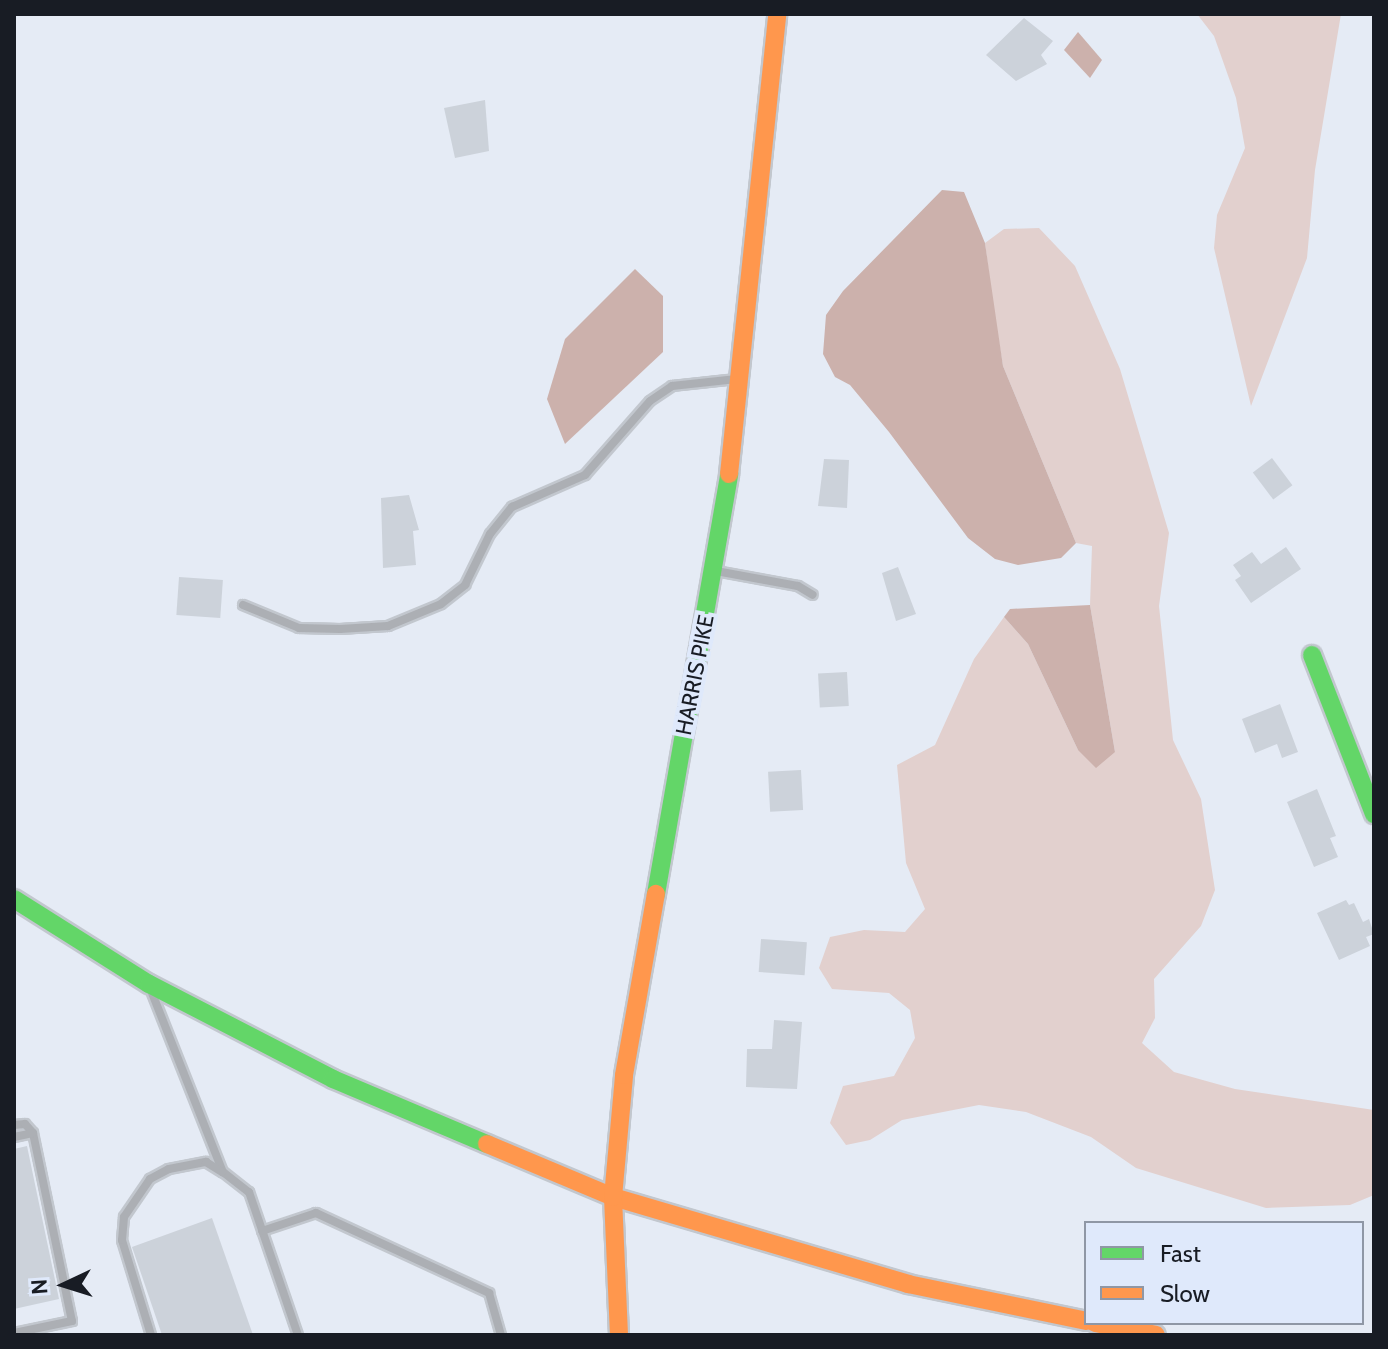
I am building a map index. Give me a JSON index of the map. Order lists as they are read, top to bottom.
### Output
{
  "streets": {
    "main road": ["HARRIS PIKE"]
  },
  "legend": ["Fast", "Slow"],
  "north": "left"
}
